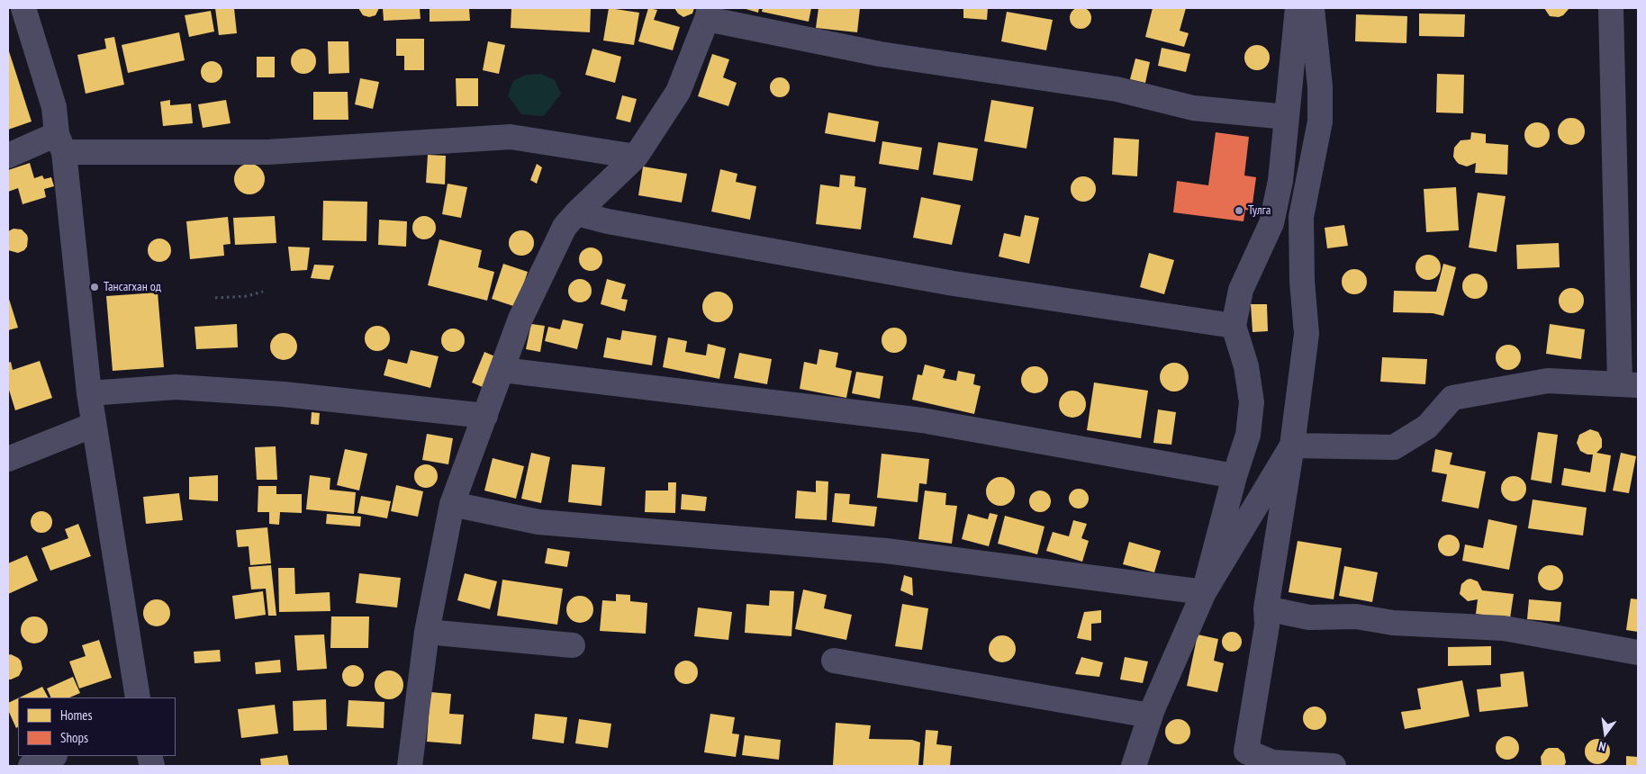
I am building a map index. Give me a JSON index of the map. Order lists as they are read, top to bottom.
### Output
{
  "places": ["Тулга", "Тансагхан од"],
  "legend": ["Homes", "Shops"],
  "north": "bottom"
}
